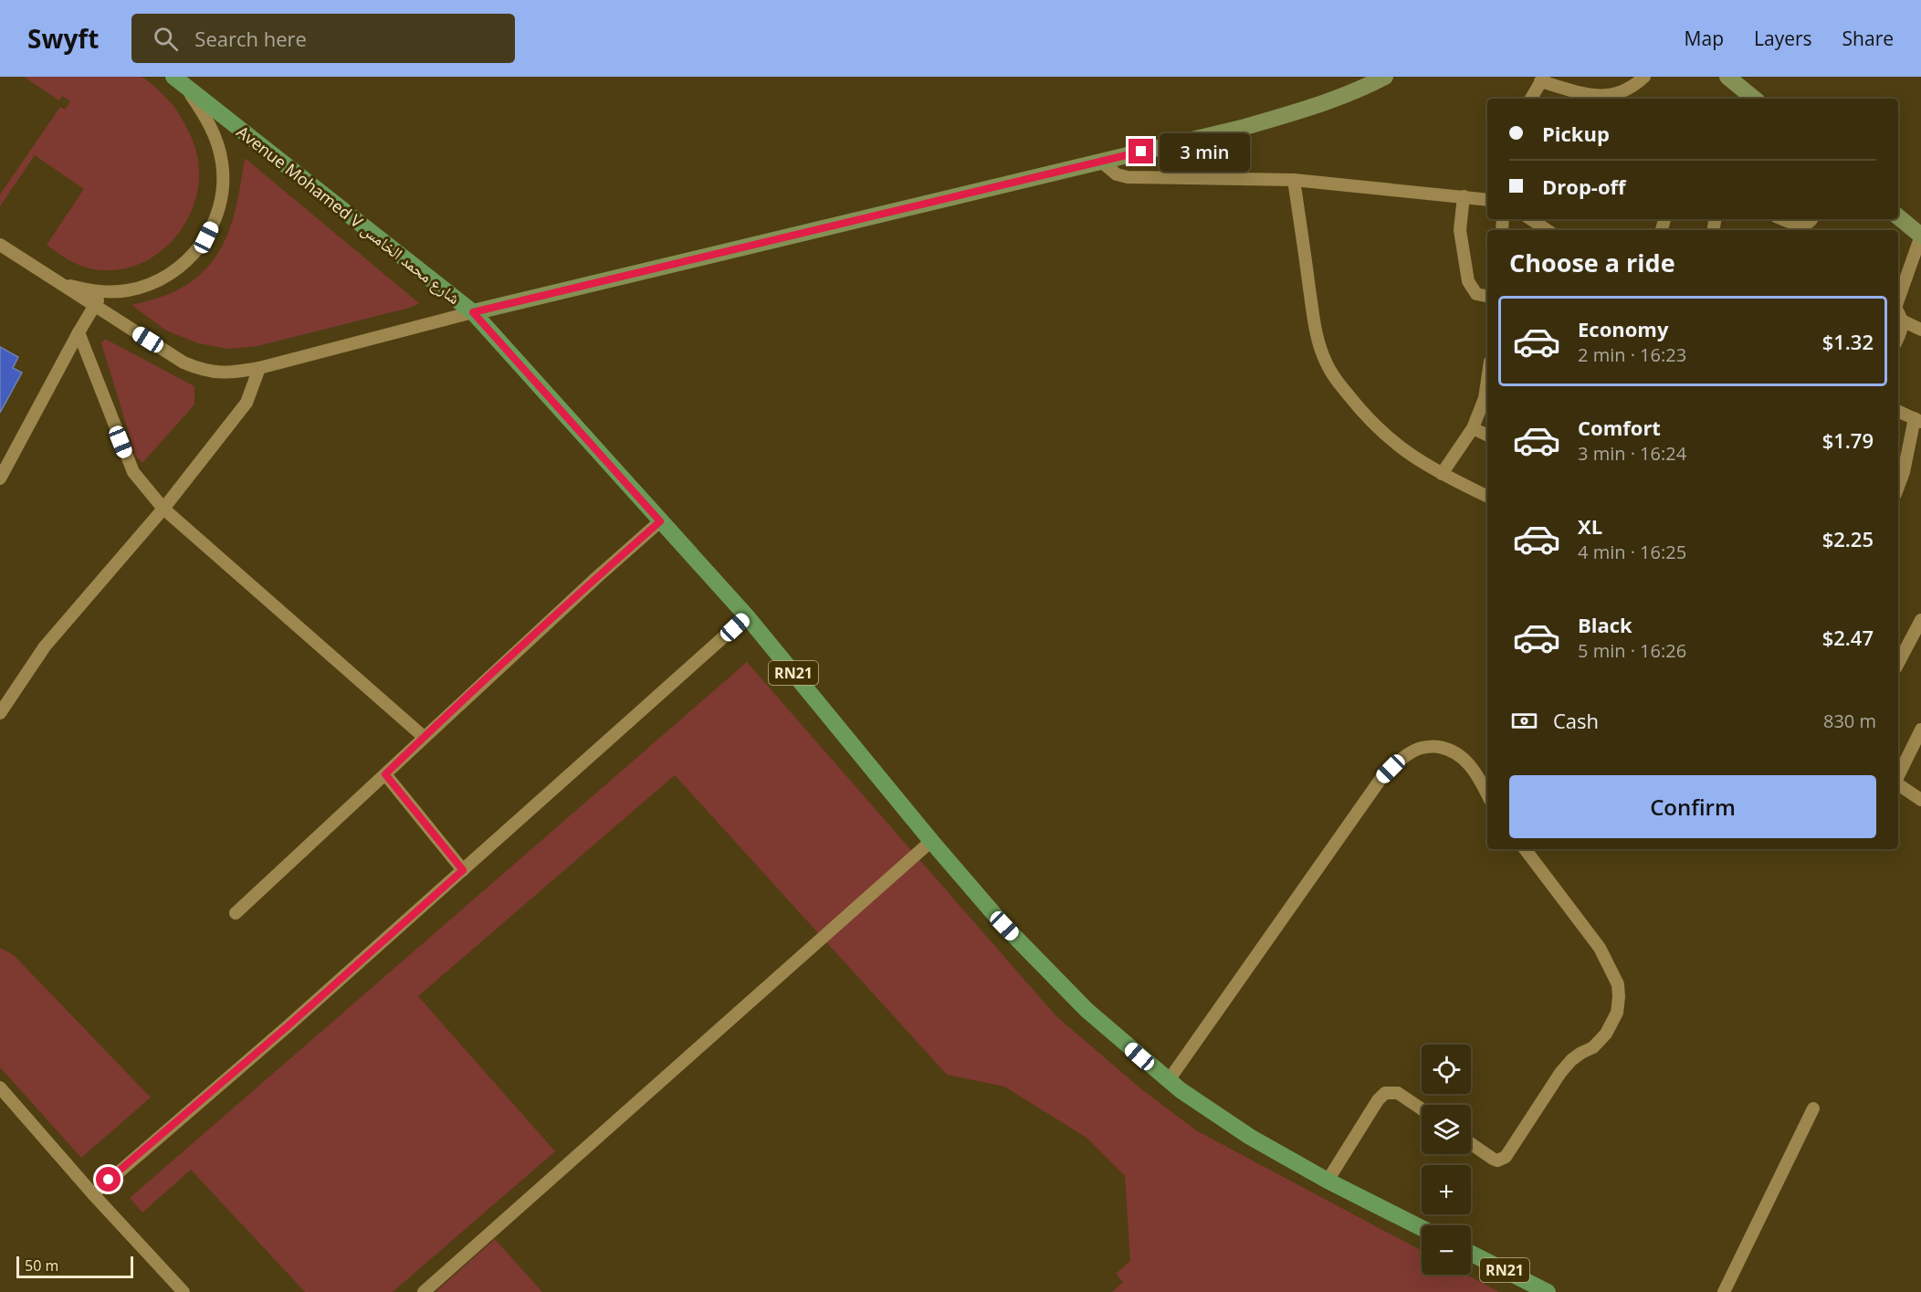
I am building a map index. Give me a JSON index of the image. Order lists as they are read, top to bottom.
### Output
{
  "streets": {
    "main road": ["Avenue Mohamed V شارع محمد الخامس", "RN21"]
  },
  "scale_bar": "50 m",
  "page": {
    "header": "Swyft",
    "search": "Search here",
    "nav": ["Map", "Layers", "Share"],
    "banner": ["Pickup", "Drop-off"],
    "bubble": "3 min",
    "heading": "Choose a ride",
    "list": [
      {
        "name": "Economy",
        "note": "2 min · 16:23",
        "value": "$1.32"
      },
      {
        "name": "Comfort",
        "note": "3 min · 16:24",
        "value": "$1.79"
      },
      {
        "name": "XL",
        "note": "4 min · 16:25",
        "value": "$2.25"
      },
      {
        "name": "Black",
        "note": "5 min · 16:26",
        "value": "$2.47"
      }
    ],
    "pay": ["Cash", "830 m"],
    "buttons": "Confirm",
    "map_buttons": ["+", "−"],
    "scale": "50 m"
  }
}
